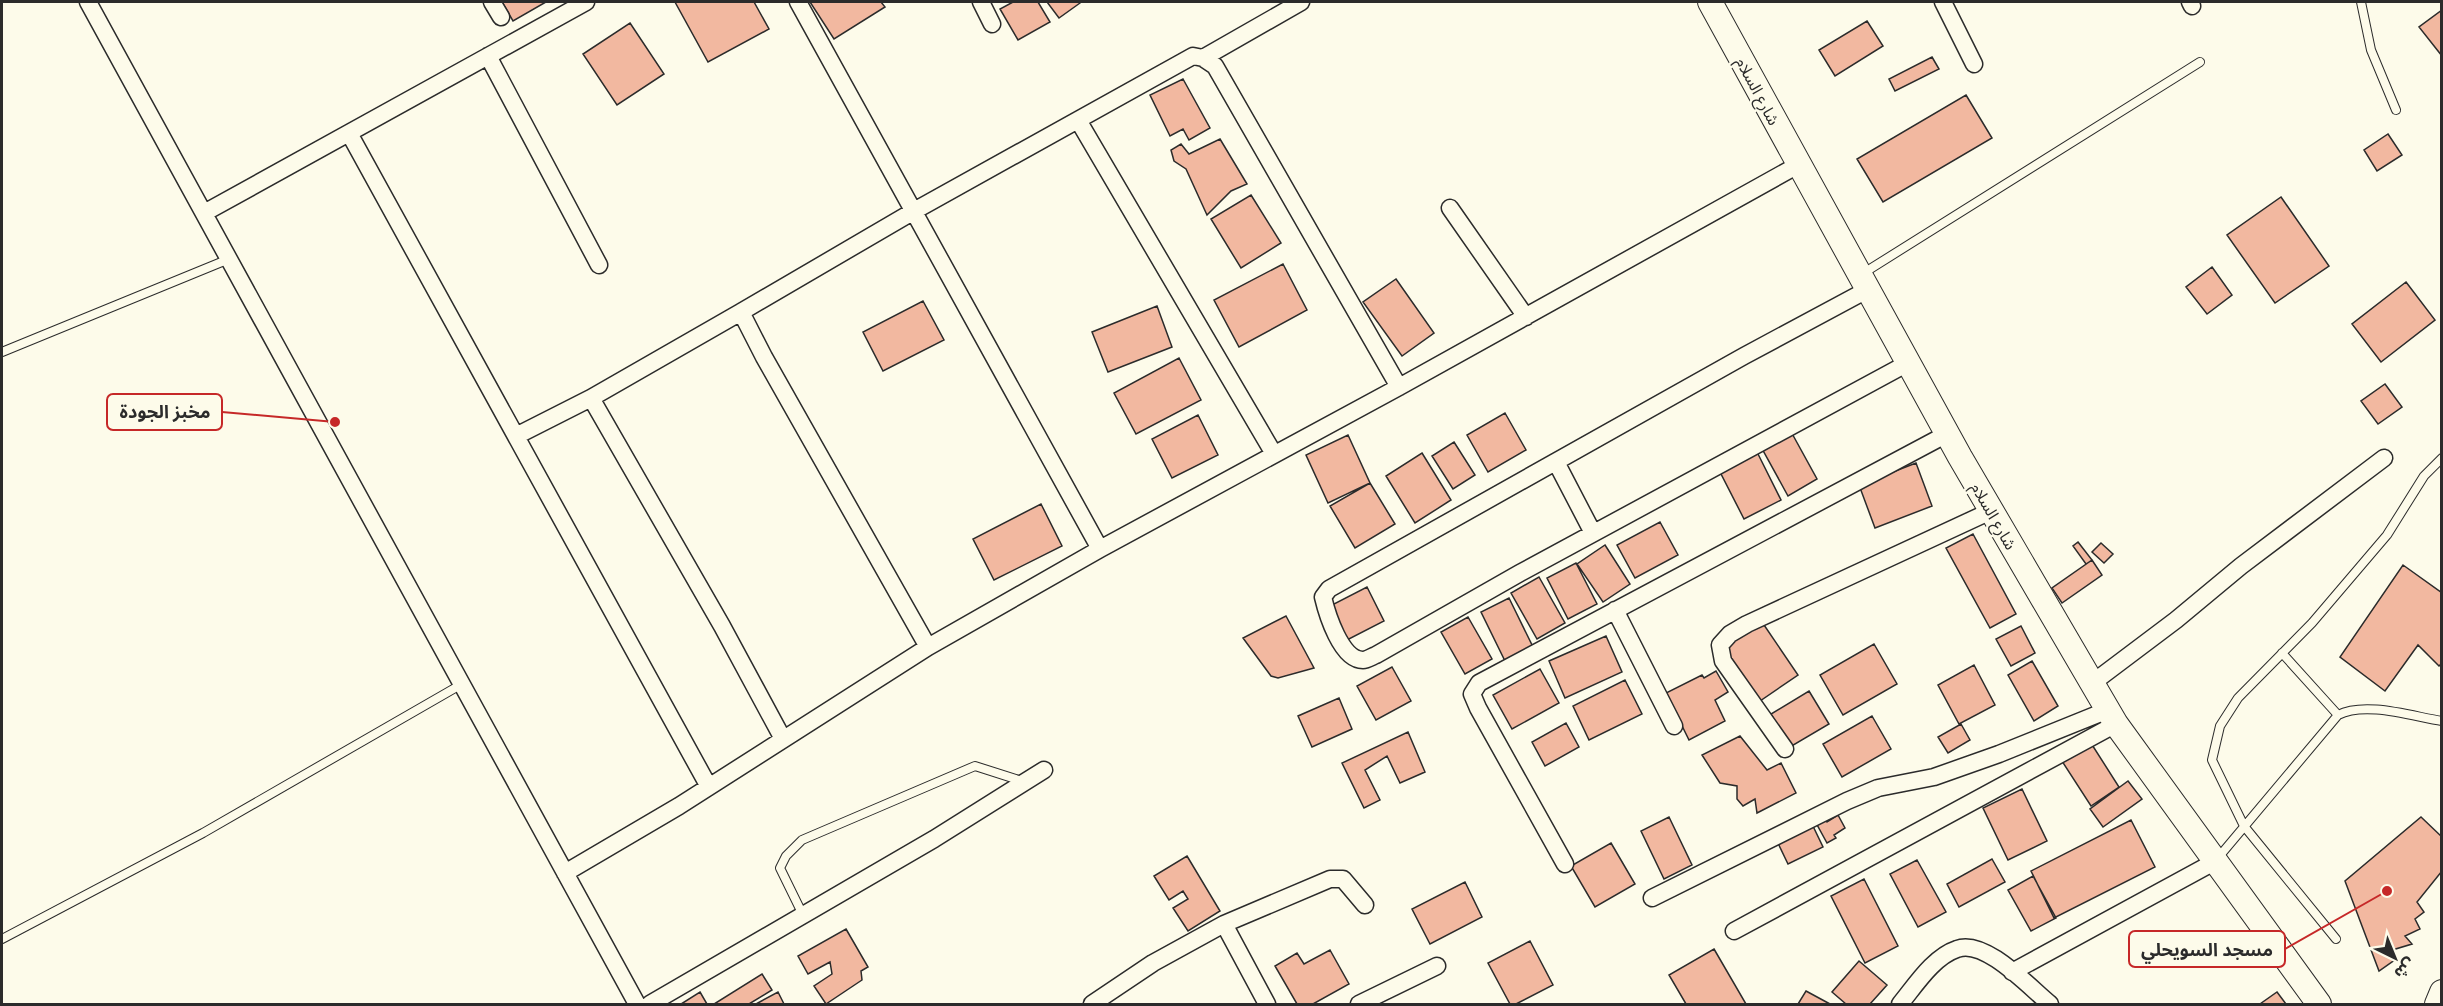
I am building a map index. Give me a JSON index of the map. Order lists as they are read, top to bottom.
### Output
{
  "streets": {
    "main road": ["شارع السلام"]
  },
  "places": ["مخبز الجودة", "مسجد السويحلي"],
  "north": "bottom right"
}
